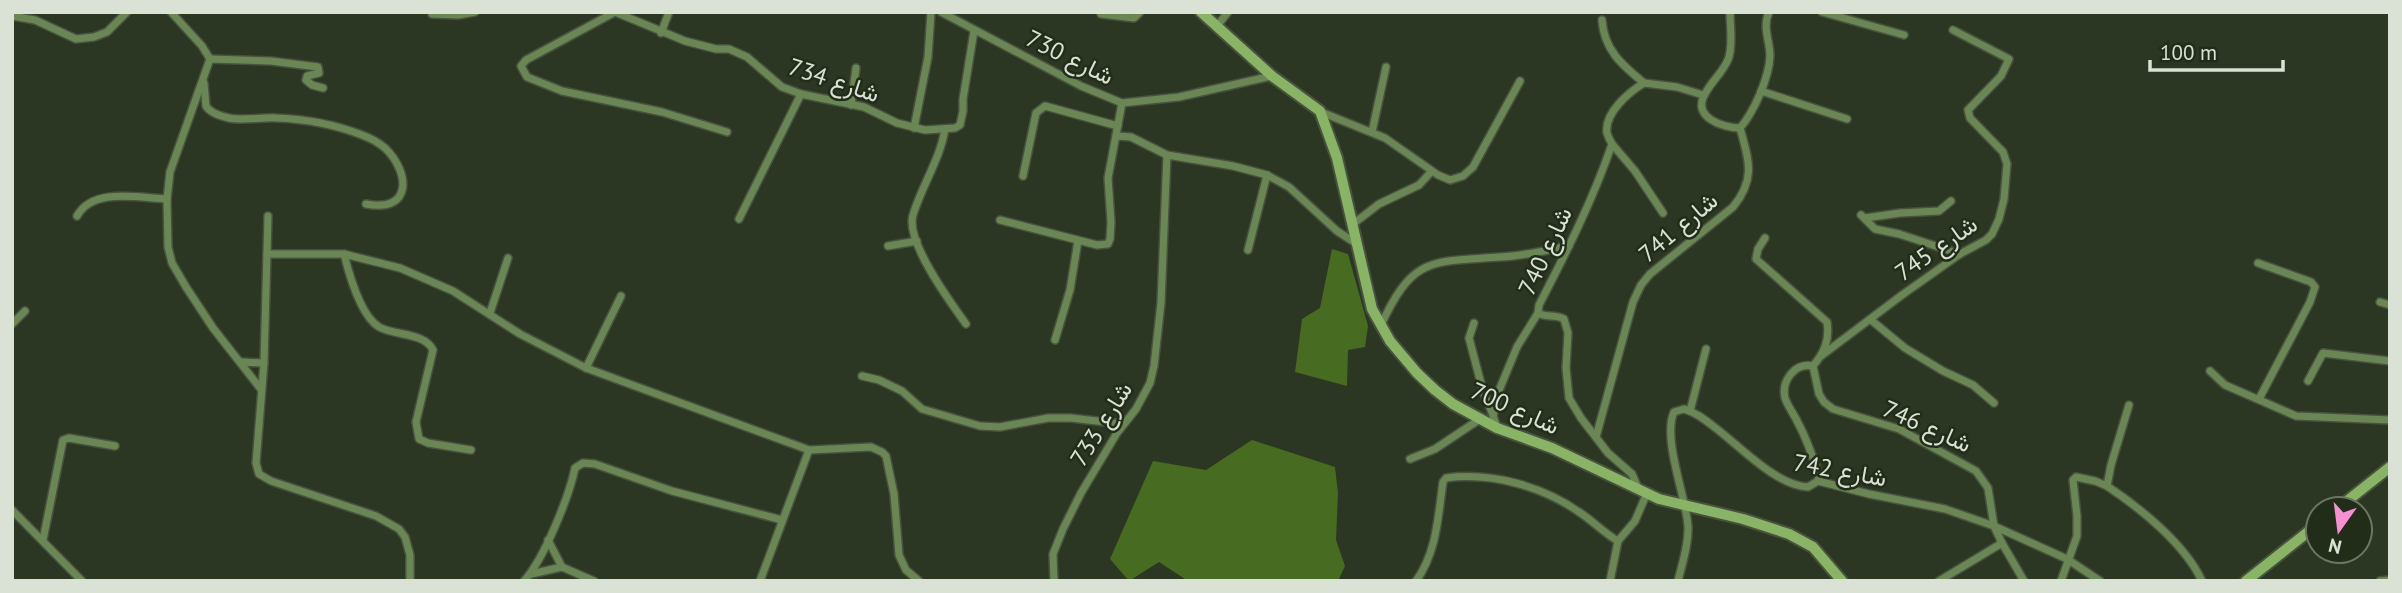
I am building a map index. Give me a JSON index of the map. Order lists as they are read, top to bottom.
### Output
{
  "streets": {
    "main road": ["شارع 700"],
    "street": [
      "شارع 730",
      "شارع 734",
      "شارع 741",
      "شارع 745",
      "شارع 740",
      "شارع 733",
      "شارع 746",
      "شارع 742"
    ]
  },
  "crossings": [
    ["شارع 741", "شارع 740"],
    ["شارع 740", "شارع 700"],
    ["شارع 746", "شارع 742"]
  ],
  "scale_bar": "100 m",
  "north": "bottom"
}
